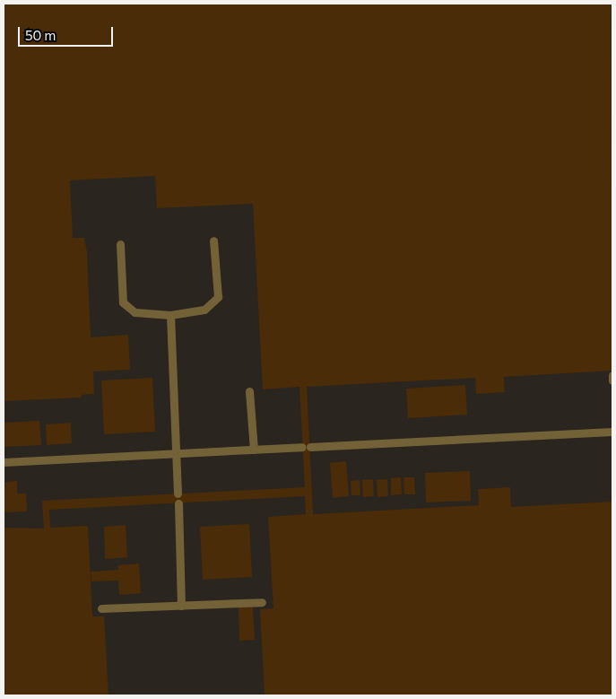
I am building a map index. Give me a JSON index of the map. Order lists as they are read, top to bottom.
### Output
{
  "scale_bar": "50 m"
}
